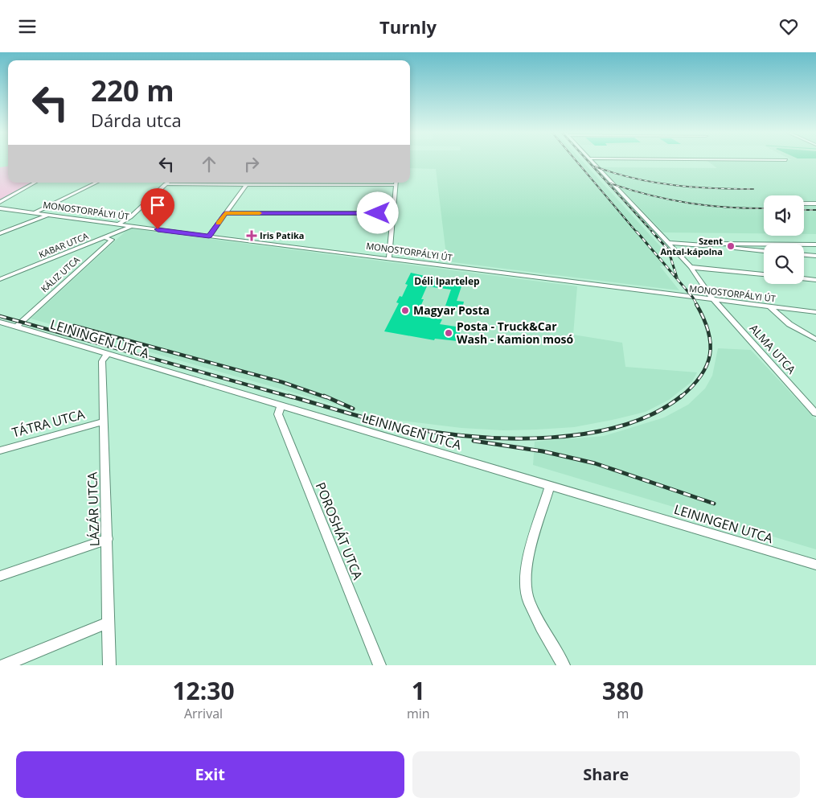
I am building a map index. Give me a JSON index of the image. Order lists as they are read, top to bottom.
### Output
{
  "streets": {
    "street": [
      "MONOSTORPÁLYI ÚT",
      "KABAR UTCA",
      "KÁLIZ UTCA",
      "LEININGEN UTCA",
      "ALMA UTCA",
      "TÁTRA UTCA",
      "LÁZÁR UTCA",
      "POROSHÁT UTCA"
    ]
  },
  "crossings": [
    ["MONOSTORPÁLYI ÚT", "KABAR UTCA"],
    ["MONOSTORPÁLYI ÚT", "ALMA UTCA"],
    ["KABAR UTCA", "KÁLIZ UTCA"],
    ["KÁLIZ UTCA", "LEININGEN UTCA"],
    ["LEININGEN UTCA", "LÁZÁR UTCA"],
    ["LEININGEN UTCA", "POROSHÁT UTCA"],
    ["TÁTRA UTCA", "LÁZÁR UTCA"]
  ],
  "districts": ["Déli Ipartelep"],
  "places": {
    "health": ["Iris Patika"],
    "other": ["Szent Antal-kápolna", "Magyar Posta", "Posta - Truck&Car Wash - Kamion mosó"]
  },
  "page": {
    "header": "Turnly",
    "turn": ["220 m", "Dárda utca"],
    "eta": [
      "12:30",
      "Arrival",
      "1",
      "min",
      "380",
      "m"
    ],
    "buttons": ["Exit", "Share"]
  }
}
